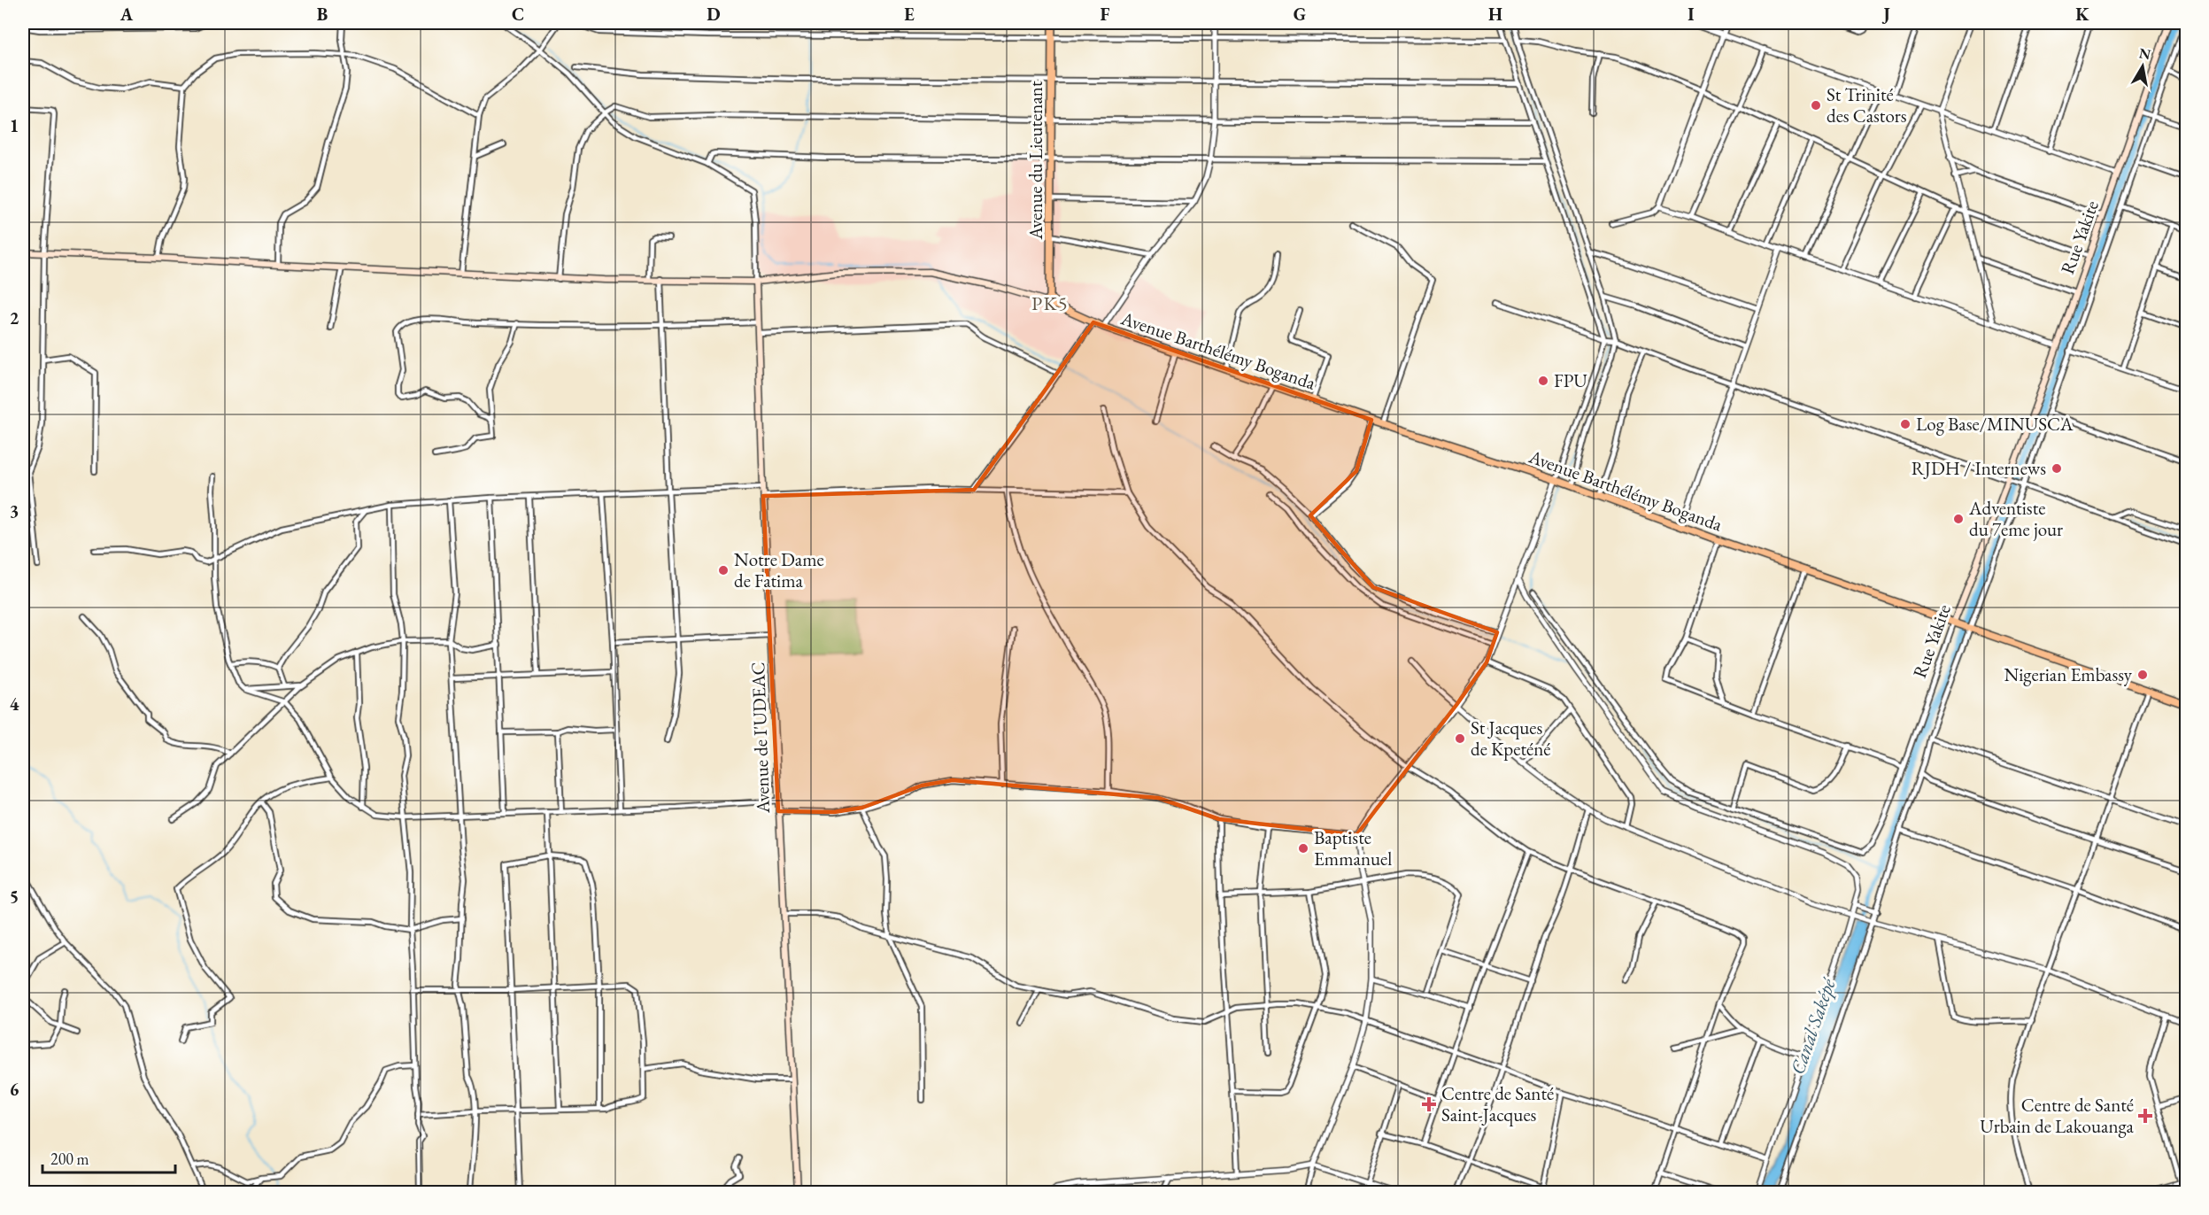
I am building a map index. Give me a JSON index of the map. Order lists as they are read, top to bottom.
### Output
{
  "streets": {
    "main road": [
      "Avenue du Lieutenant",
      "Rue Yakite",
      "Avenue Barthélémy Boganda",
      "Avenue de I'UDEAC"
    ]
  },
  "crossings": [
    ["Avenue du Lieutenant", "Avenue Barthélémy Boganda"],
    ["Rue Yakite", "Avenue Barthélémy Boganda"]
  ],
  "districts": ["PK5"],
  "water": ["Canal Saképé"],
  "places": {
    "other": [
      "St Trinité des Castors",
      "FPU",
      "Log Base/MINUSCA",
      "RJDH / Internews",
      "Adventiste du 7eme jour",
      "Notre Dame de Fatima",
      "Nigerian Embassy",
      "St Jacques de Kpeténé",
      "Baptiste Emmanuel"
    ],
    "health": ["Centre de Santé Saint-Jacques", "Centre de Santé Urbain de Lakouanga"]
  },
  "scale_bar": "200 m",
  "north": "top",
  "grid": {
    "columns": [
      "A",
      "B",
      "C",
      "D",
      "E",
      "F",
      "G",
      "H",
      "I",
      "J",
      "K"
    ],
    "rows": [
      "1",
      "2",
      "3",
      "4",
      "5",
      "6"
    ]
  }
}
